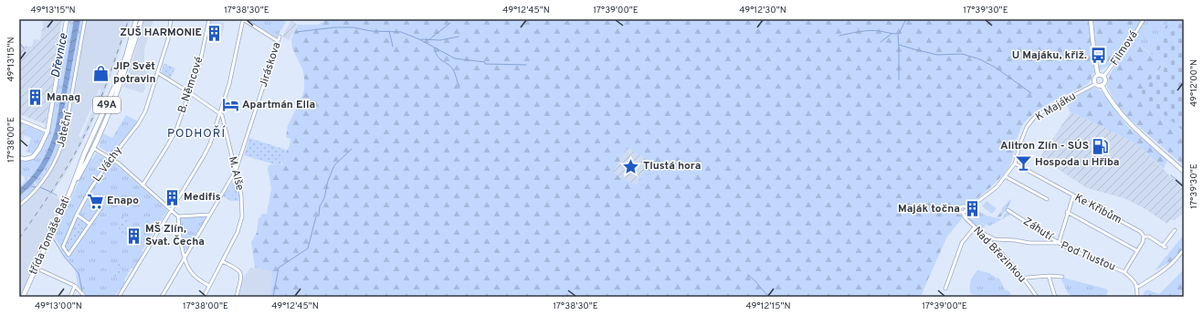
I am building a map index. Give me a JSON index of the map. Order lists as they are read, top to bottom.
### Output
{
  "streets": {
    "main road": ["49A", "třída Tomáše Bati"],
    "street": [
      "Filmová",
      "Jiráskova",
      "B. Němcové",
      "K Majáku",
      "Jateční",
      "L. Váchy",
      "M. Alše",
      "Ke Křibům",
      "Záhutí",
      "Nad Březinkou",
      "Pod Tlustou"
    ]
  },
  "crossings": [
    ["Filmová", "K Majáku"],
    ["Jiráskova", "M. Alše"],
    ["K Majáku", "Ke Křibům"],
    ["K Majáku", "Nad Březinkou"],
    ["Ke Křibům", "Záhutí"],
    ["Záhutí", "Pod Tlustou"],
    ["Nad Březinkou", "Pod Tlustou"]
  ],
  "districts": ["PODHOŘÍ"],
  "water": ["Dřevnice"],
  "places": {
    "building": [
      "ZUŠ HARMONIE",
      "Manag",
      "Medifis",
      "Maják točna",
      "MŠ Zlín, Svat. Čecha"
    ],
    "bus stop": ["U Majáku, křiž."],
    "shop": ["JIP Svět potravin"],
    "hotel": ["Apartmán Ella"],
    "fuel station": ["Alitron Zlín - SÚS"],
    "bar": ["Hospoda u Hřiba"],
    "place": ["Tlustá hora"],
    "supermarket": ["Enapo"]
  },
  "coordinates": [
    "49°13'15\"N",
    "17°38'30\"E",
    "49°12'45\"N",
    "17°39'00\"E",
    "49°12'30\"N",
    "17°39'30\"E",
    "49°12'00\"N",
    "17°38'00\"E",
    "49°13'00\"N",
    "49°12'15\"N"
  ]
}
